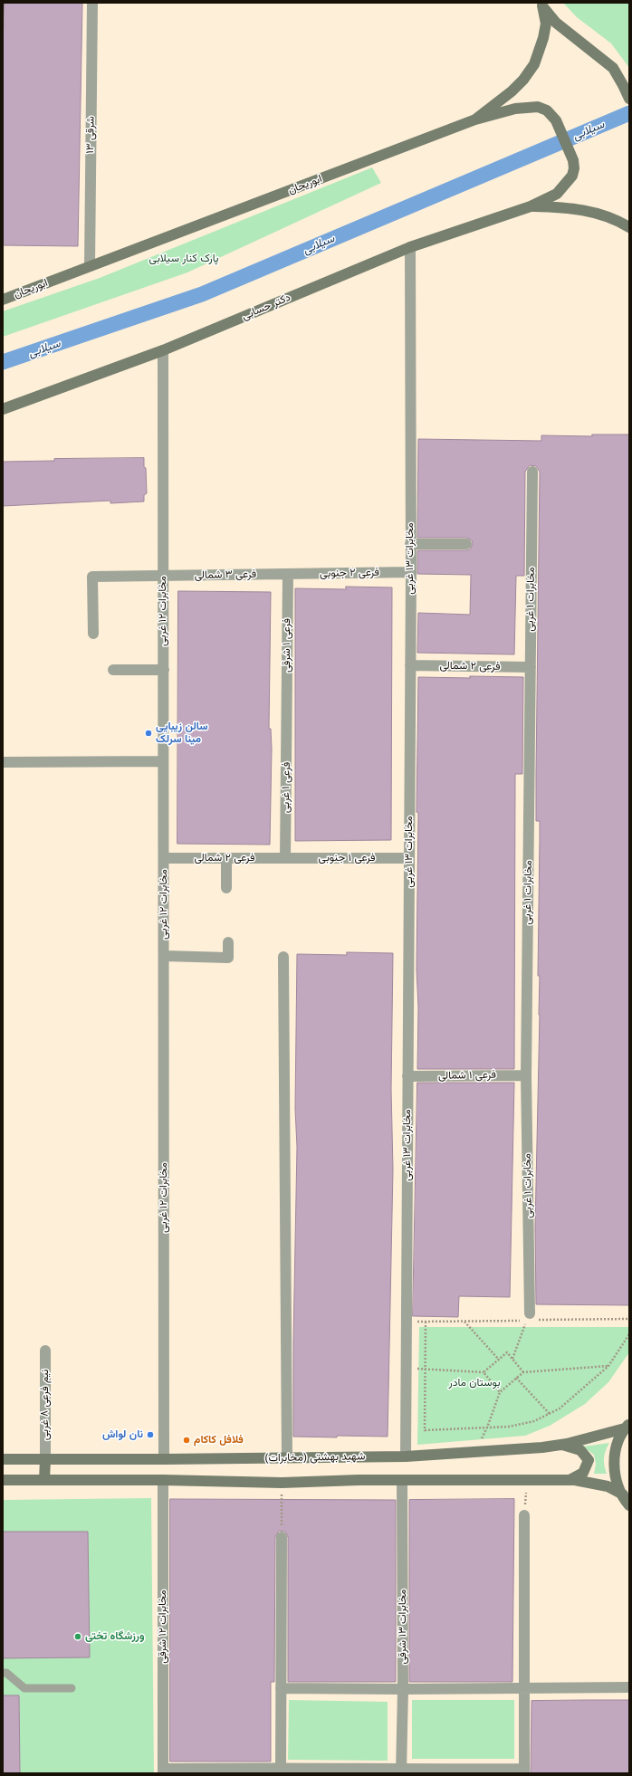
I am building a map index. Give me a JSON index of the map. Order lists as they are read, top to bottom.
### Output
{
  "streets": {
    "main road": ["ابوریحان", "دکتر حسابی", "شهید بهشتی (مخابرات)"],
    "street": [
      "۱۳ شرقی",
      "مخابرات ۱۳ غربی",
      "فرعی ۲ جنوبی",
      "فرعی ۳ شمالی",
      "مخابرات ۱ غربی",
      "مخابرات ۱۲ غربی",
      "فرعی ۱ شرقی",
      "فرعی ۲ شمالی",
      "فرعی ۱ غربی",
      "فرعی ۱ جنوبی",
      "فرعی ۱ شمالی",
      "نیم فرعی ۸ غربی",
      "مخابرات ۱۲ شرقی",
      "مخابرات ۱۳ شرقی"
    ]
  },
  "crossings": [
    ["۱۳ شرقی", "ابوریحان"],
    ["دکتر حسابی", "مخابرات ۱۳ غربی"],
    ["دکتر حسابی", "مخابرات ۱۲ غربی"],
    ["مخابرات ۱۳ غربی", "فرعی ۲ جنوبی"],
    ["مخابرات ۱۳ غربی", "فرعی ۲ شمالی"],
    ["مخابرات ۱۳ غربی", "فرعی ۱ جنوبی"],
    ["مخابرات ۱۳ غربی", "فرعی ۱ شمالی"],
    ["مخابرات ۱۳ غربی", "شهید بهشتی (مخابرات)"],
    ["فرعی ۲ جنوبی", "فرعی ۳ شمالی"],
    ["فرعی ۲ جنوبی", "فرعی ۱ شرقی"],
    ["فرعی ۳ شمالی", "مخابرات ۱۲ غربی"],
    ["فرعی ۳ شمالی", "فرعی ۱ شرقی"],
    ["مخابرات ۱ غربی", "فرعی ۲ شمالی"],
    ["مخابرات ۱ غربی", "فرعی ۱ شمالی"],
    ["مخابرات ۱۲ غربی", "فرعی ۲ شمالی"],
    ["مخابرات ۱۲ غربی", "شهید بهشتی (مخابرات)"],
    ["فرعی ۱ شرقی", "فرعی ۱ غربی"],
    ["فرعی ۲ شمالی", "فرعی ۱ غربی"],
    ["فرعی ۲ شمالی", "فرعی ۱ جنوبی"],
    ["فرعی ۱ غربی", "فرعی ۱ جنوبی"],
    ["نیم فرعی ۸ غربی", "شهید بهشتی (مخابرات)"]
  ],
  "water": ["سیلابی"],
  "parks": ["پارک کنار سیلابی", "بوستان مادر"],
  "places": [
    "سالن زیبایی مینا سرلک",
    "نان لواش",
    "فلافل کاکام",
    "ورزشگاه تختی"
  ]
}
